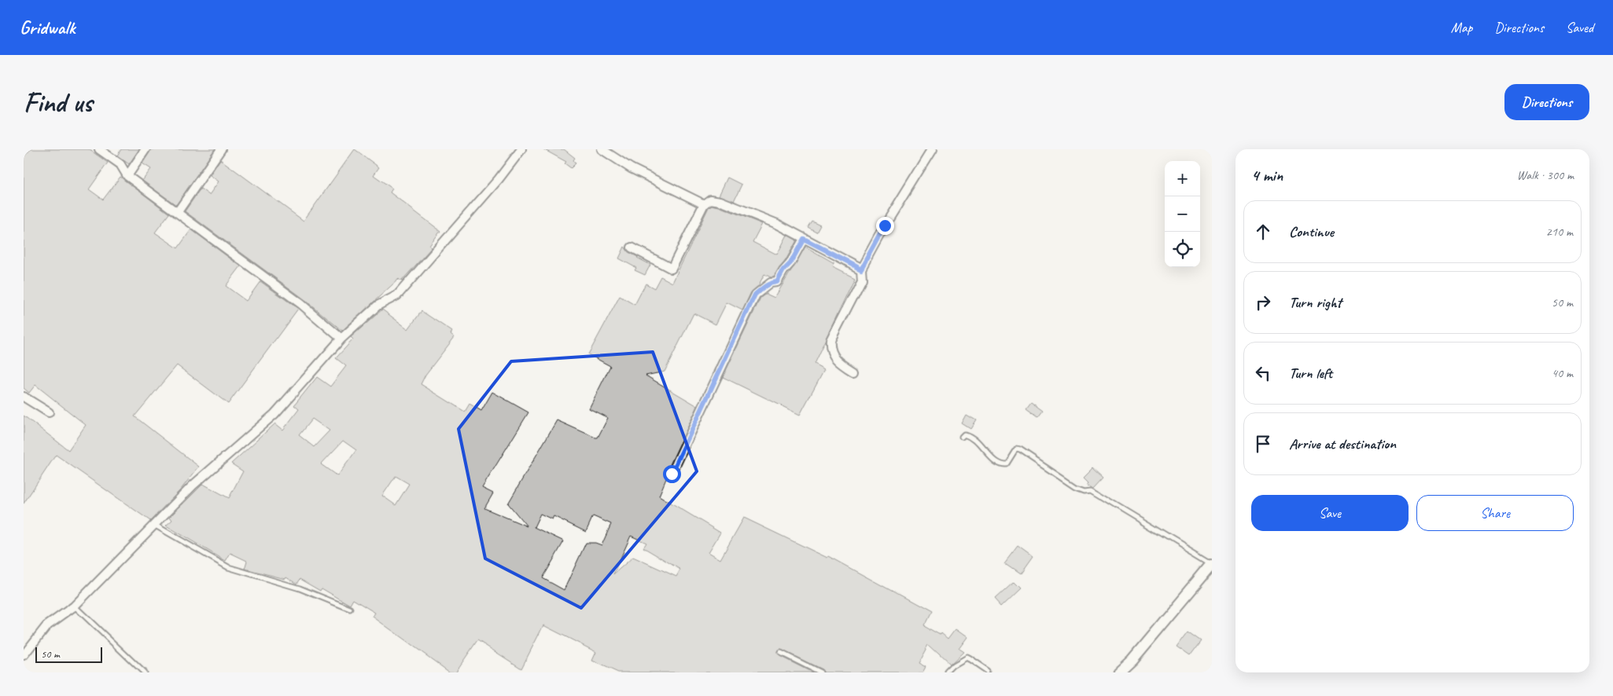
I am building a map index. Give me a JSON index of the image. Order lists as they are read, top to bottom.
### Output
{
  "scale_bar": "50 m",
  "page": {
    "header": "Gridwalk",
    "nav": ["Map", "Directions", "Saved"],
    "buttons": [
      "Directions",
      ["Save", "Share"]
    ],
    "title": "Find us",
    "heading": ["4 min", "Walk · 300 m"],
    "map_buttons": ["+", "−"],
    "list": [
      ["Continue", "210 m"],
      ["Turn right", "50 m"],
      ["Turn left", "40 m"],
      "Arrive at destination"
    ],
    "scale": "50 m"
  }
}
